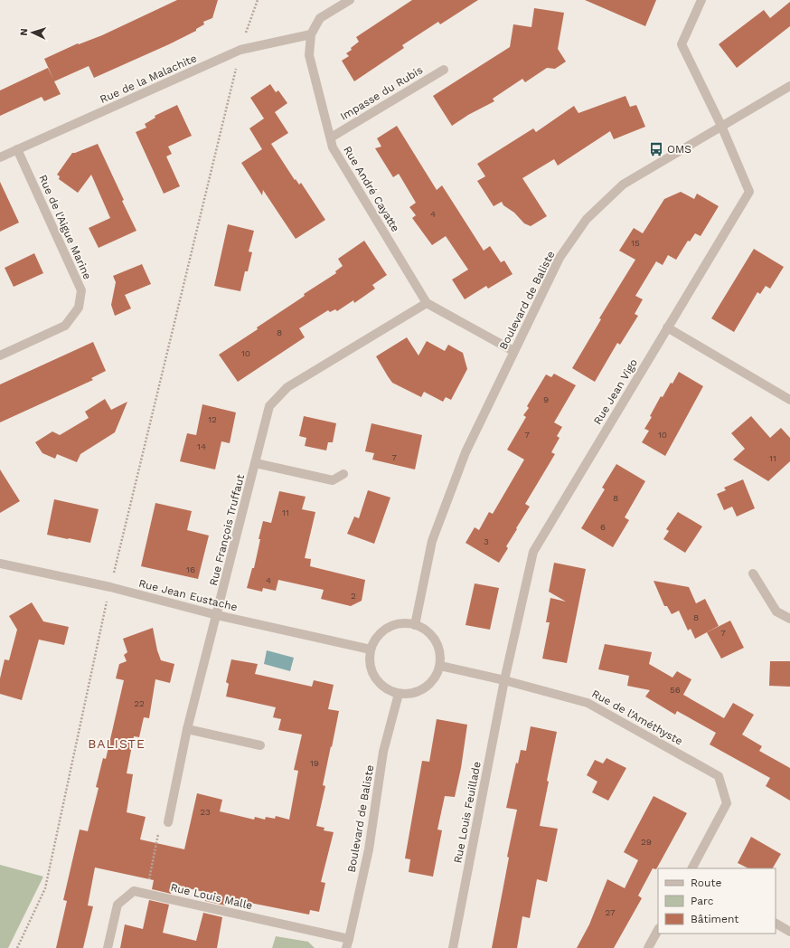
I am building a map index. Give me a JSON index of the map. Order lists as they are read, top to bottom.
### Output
{
  "streets": {
    "street": [
      "Rue de la Malachite",
      "Impasse du Rubis",
      "Rue André Cayatte",
      "Rue de l'Aigue Marine",
      "Boulevard de Baliste",
      "Rue Jean Vigo",
      "Rue François Truffaut",
      "Rue Jean Eustache",
      "Rue de l'Améthyste",
      "Rue Louis Feuillade",
      "Rue Louis Malle"
    ]
  },
  "crossings": [
    ["Rue de la Malachite", "Rue André Cayatte"],
    ["Rue de la Malachite", "Rue de l'Aigue Marine"],
    ["Impasse du Rubis", "Rue André Cayatte"],
    ["Rue André Cayatte", "Boulevard de Baliste"],
    ["Rue André Cayatte", "Rue François Truffaut"],
    ["Boulevard de Baliste", "Rue Jean Vigo"],
    ["Boulevard de Baliste", "Rue Jean Eustache"],
    ["Boulevard de Baliste", "Rue de l'Améthyste"],
    ["Boulevard de Baliste", "Rue Louis Malle"],
    ["Rue Jean Vigo", "Rue de l'Améthyste"],
    ["Rue Jean Vigo", "Rue Louis Feuillade"],
    ["Rue François Truffaut", "Rue Jean Eustache"],
    ["Rue Jean Eustache", "Rue de l'Améthyste"],
    ["Rue de l'Améthyste", "Rue Louis Feuillade"]
  ],
  "districts": ["BALISTE"],
  "places": {
    "bus stop": ["OMS"]
  },
  "house_numbers": [
    "4",
    "15",
    "8",
    "10",
    "9",
    "12",
    "7",
    "10",
    "14",
    "7",
    "11",
    "8",
    "11",
    "6",
    "3",
    "16",
    "4",
    "2",
    "8",
    "7",
    "56",
    "22",
    "19",
    "23",
    "29",
    "27"
  ],
  "legend": ["Route", "Parc", "Bâtiment"],
  "north": "left"
}
